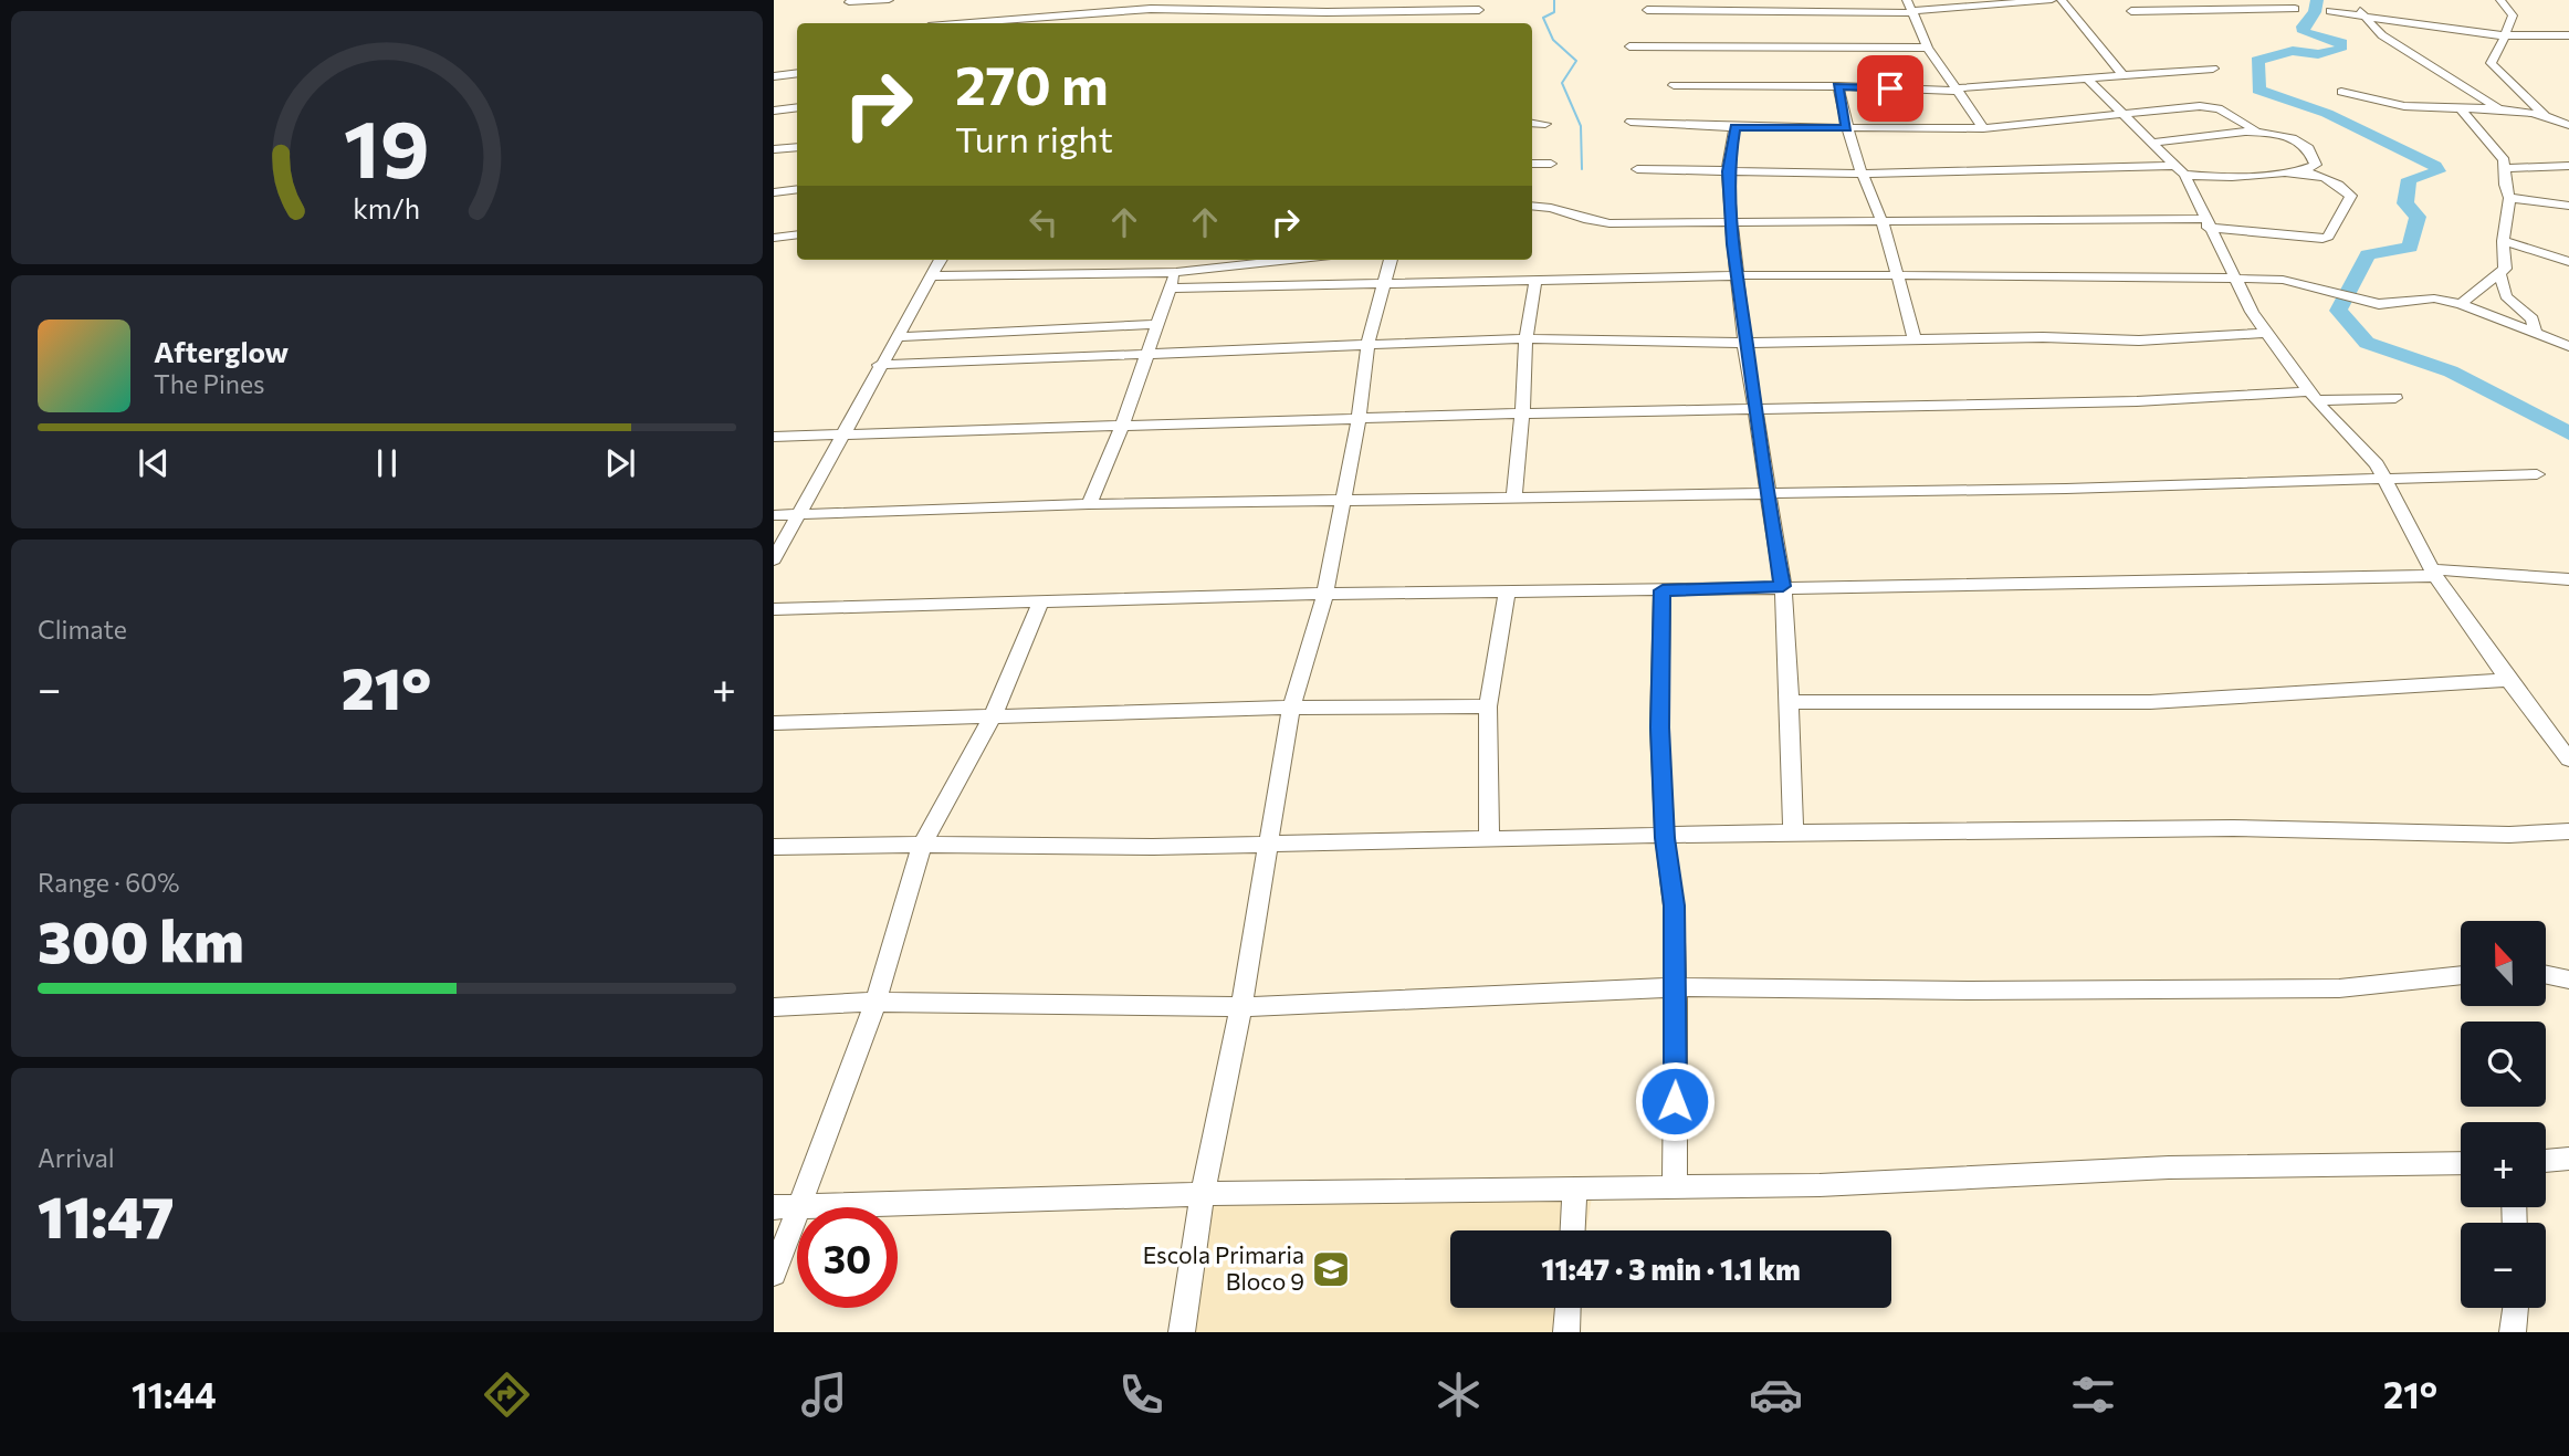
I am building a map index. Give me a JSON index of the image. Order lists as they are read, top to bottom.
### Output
{
  "places": {
    "school or university": ["Escola Primaria Bloco 9"]
  },
  "north": "top",
  "page": {
    "turn": ["270 m", "Turn right"],
    "song": ["Afterglow", "The Pines"],
    "tile": [
      "Climate",
      ["Range · 60%", "300 km"],
      ["Arrival", "11:47"]
    ],
    "heat": ["−", "21°", "+"],
    "map_buttons": ["+", "−"],
    "limit": "30",
    "trip": "11:47 · 3 min · 1.1 km",
    "tabs": ["11:44", "21°"],
    "gauge": ["19", "km/h"]
  }
}
